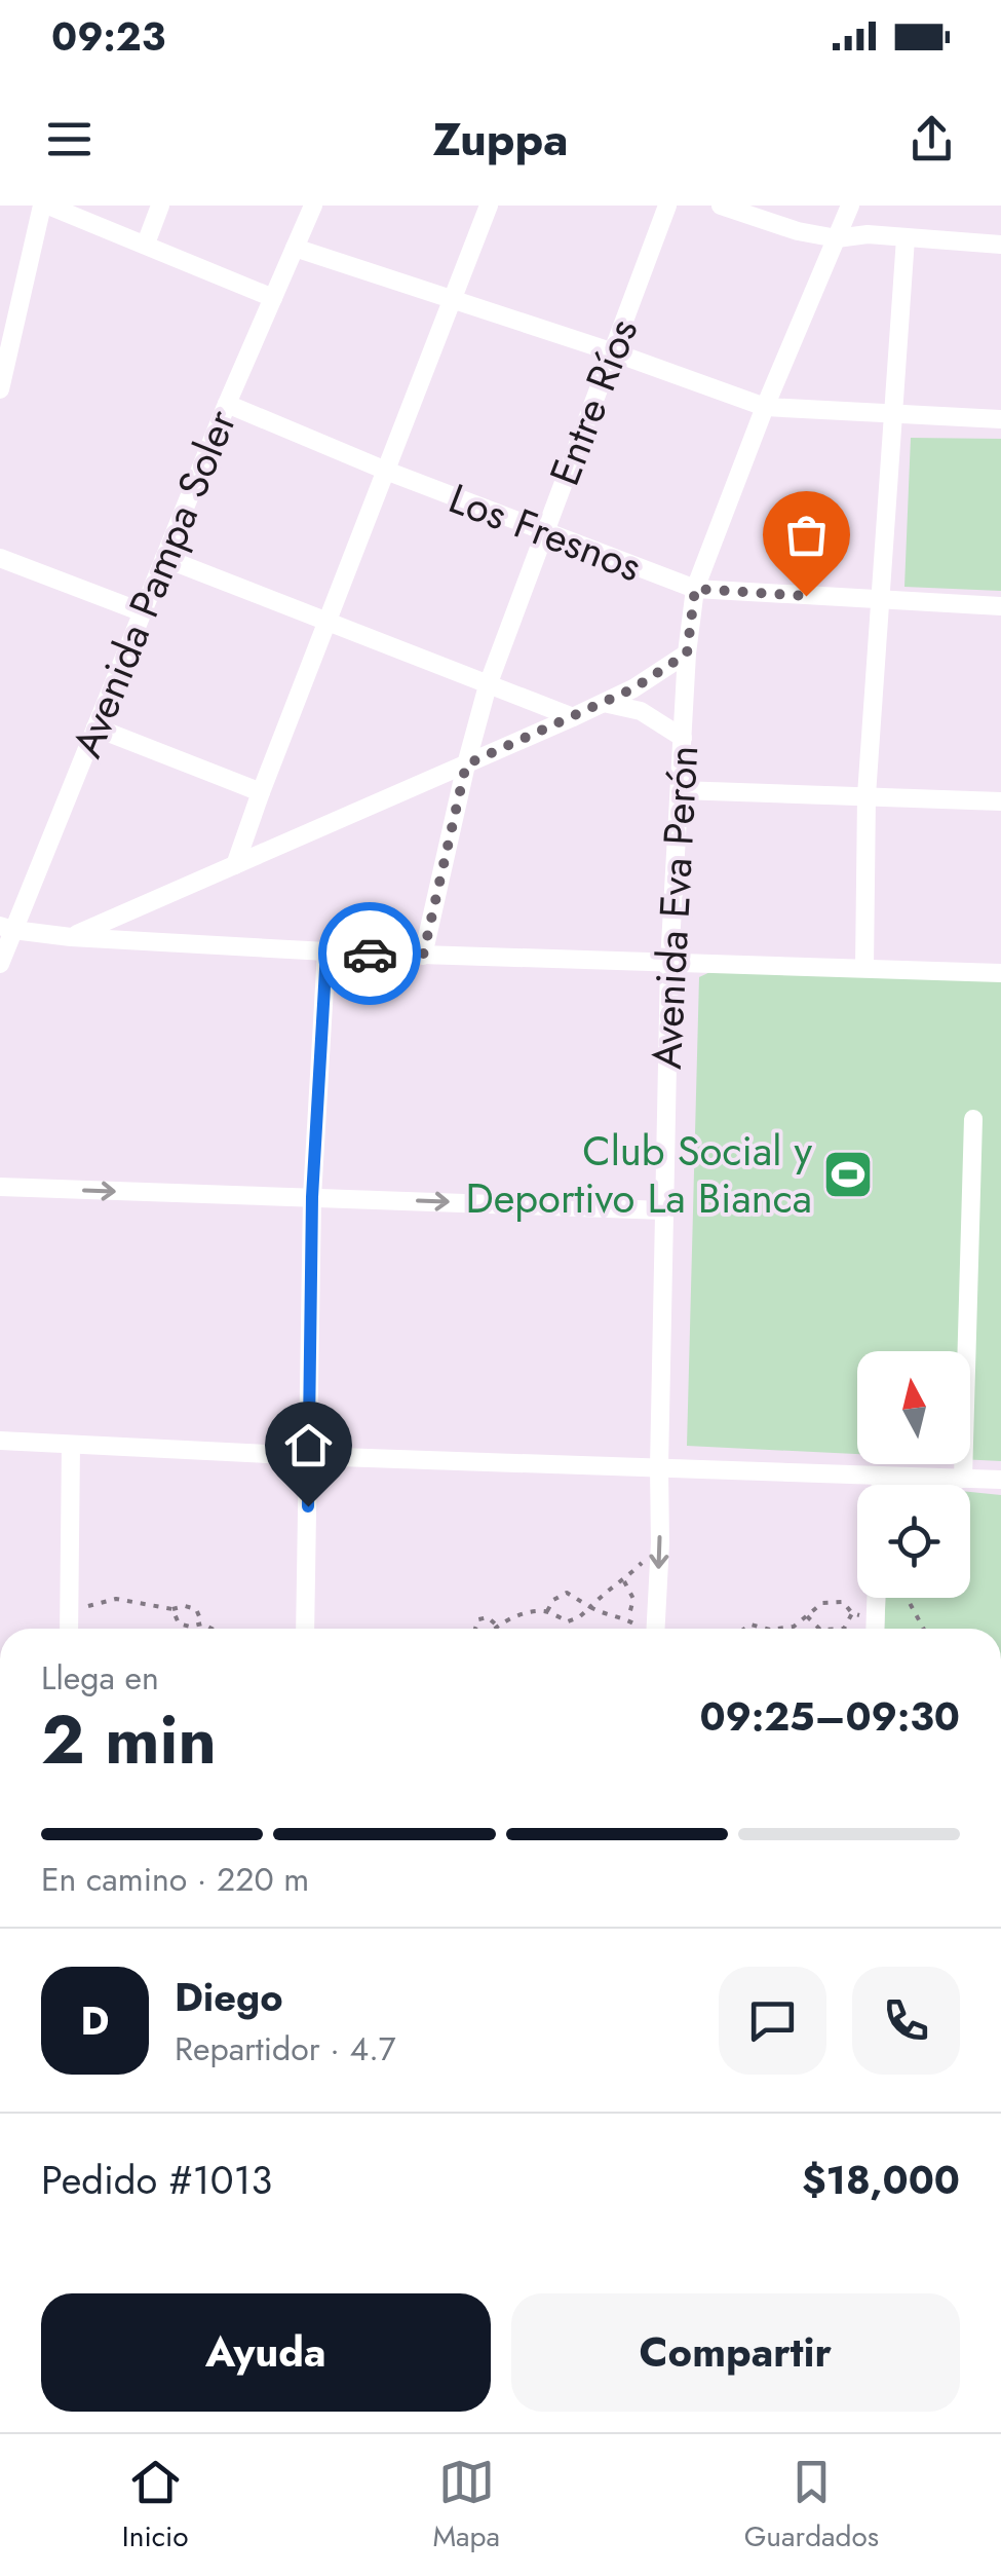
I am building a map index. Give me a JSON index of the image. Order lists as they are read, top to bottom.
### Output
{
  "streets": {
    "street": [
      "Entre Ríos",
      "Los Fresnos",
      "Avenida Pampa Soler",
      "Avenida Eva Perón"
    ]
  },
  "crossings": [
    ["Entre Ríos", "Los Fresnos"],
    ["Los Fresnos", "Avenida Pampa Soler"],
    ["Los Fresnos", "Avenida Eva Perón"]
  ],
  "places": {
    "sports": ["Club Social y Deportivo La Bianca"]
  },
  "north": "top",
  "page": {
    "status": "09:23",
    "header": "Zuppa",
    "heading": ["2 min", "Llega en", "09:25–09:30"],
    "panel": [
      "Diego",
      "Repartidor · 4.7",
      "Pedido #1013",
      "$18,000"
    ],
    "bar": "En camino · 220 m",
    "round": "D",
    "buttons": ["Ayuda", "Compartir"],
    "tabs": ["Inicio", "Mapa", "Guardados"]
  }
}
